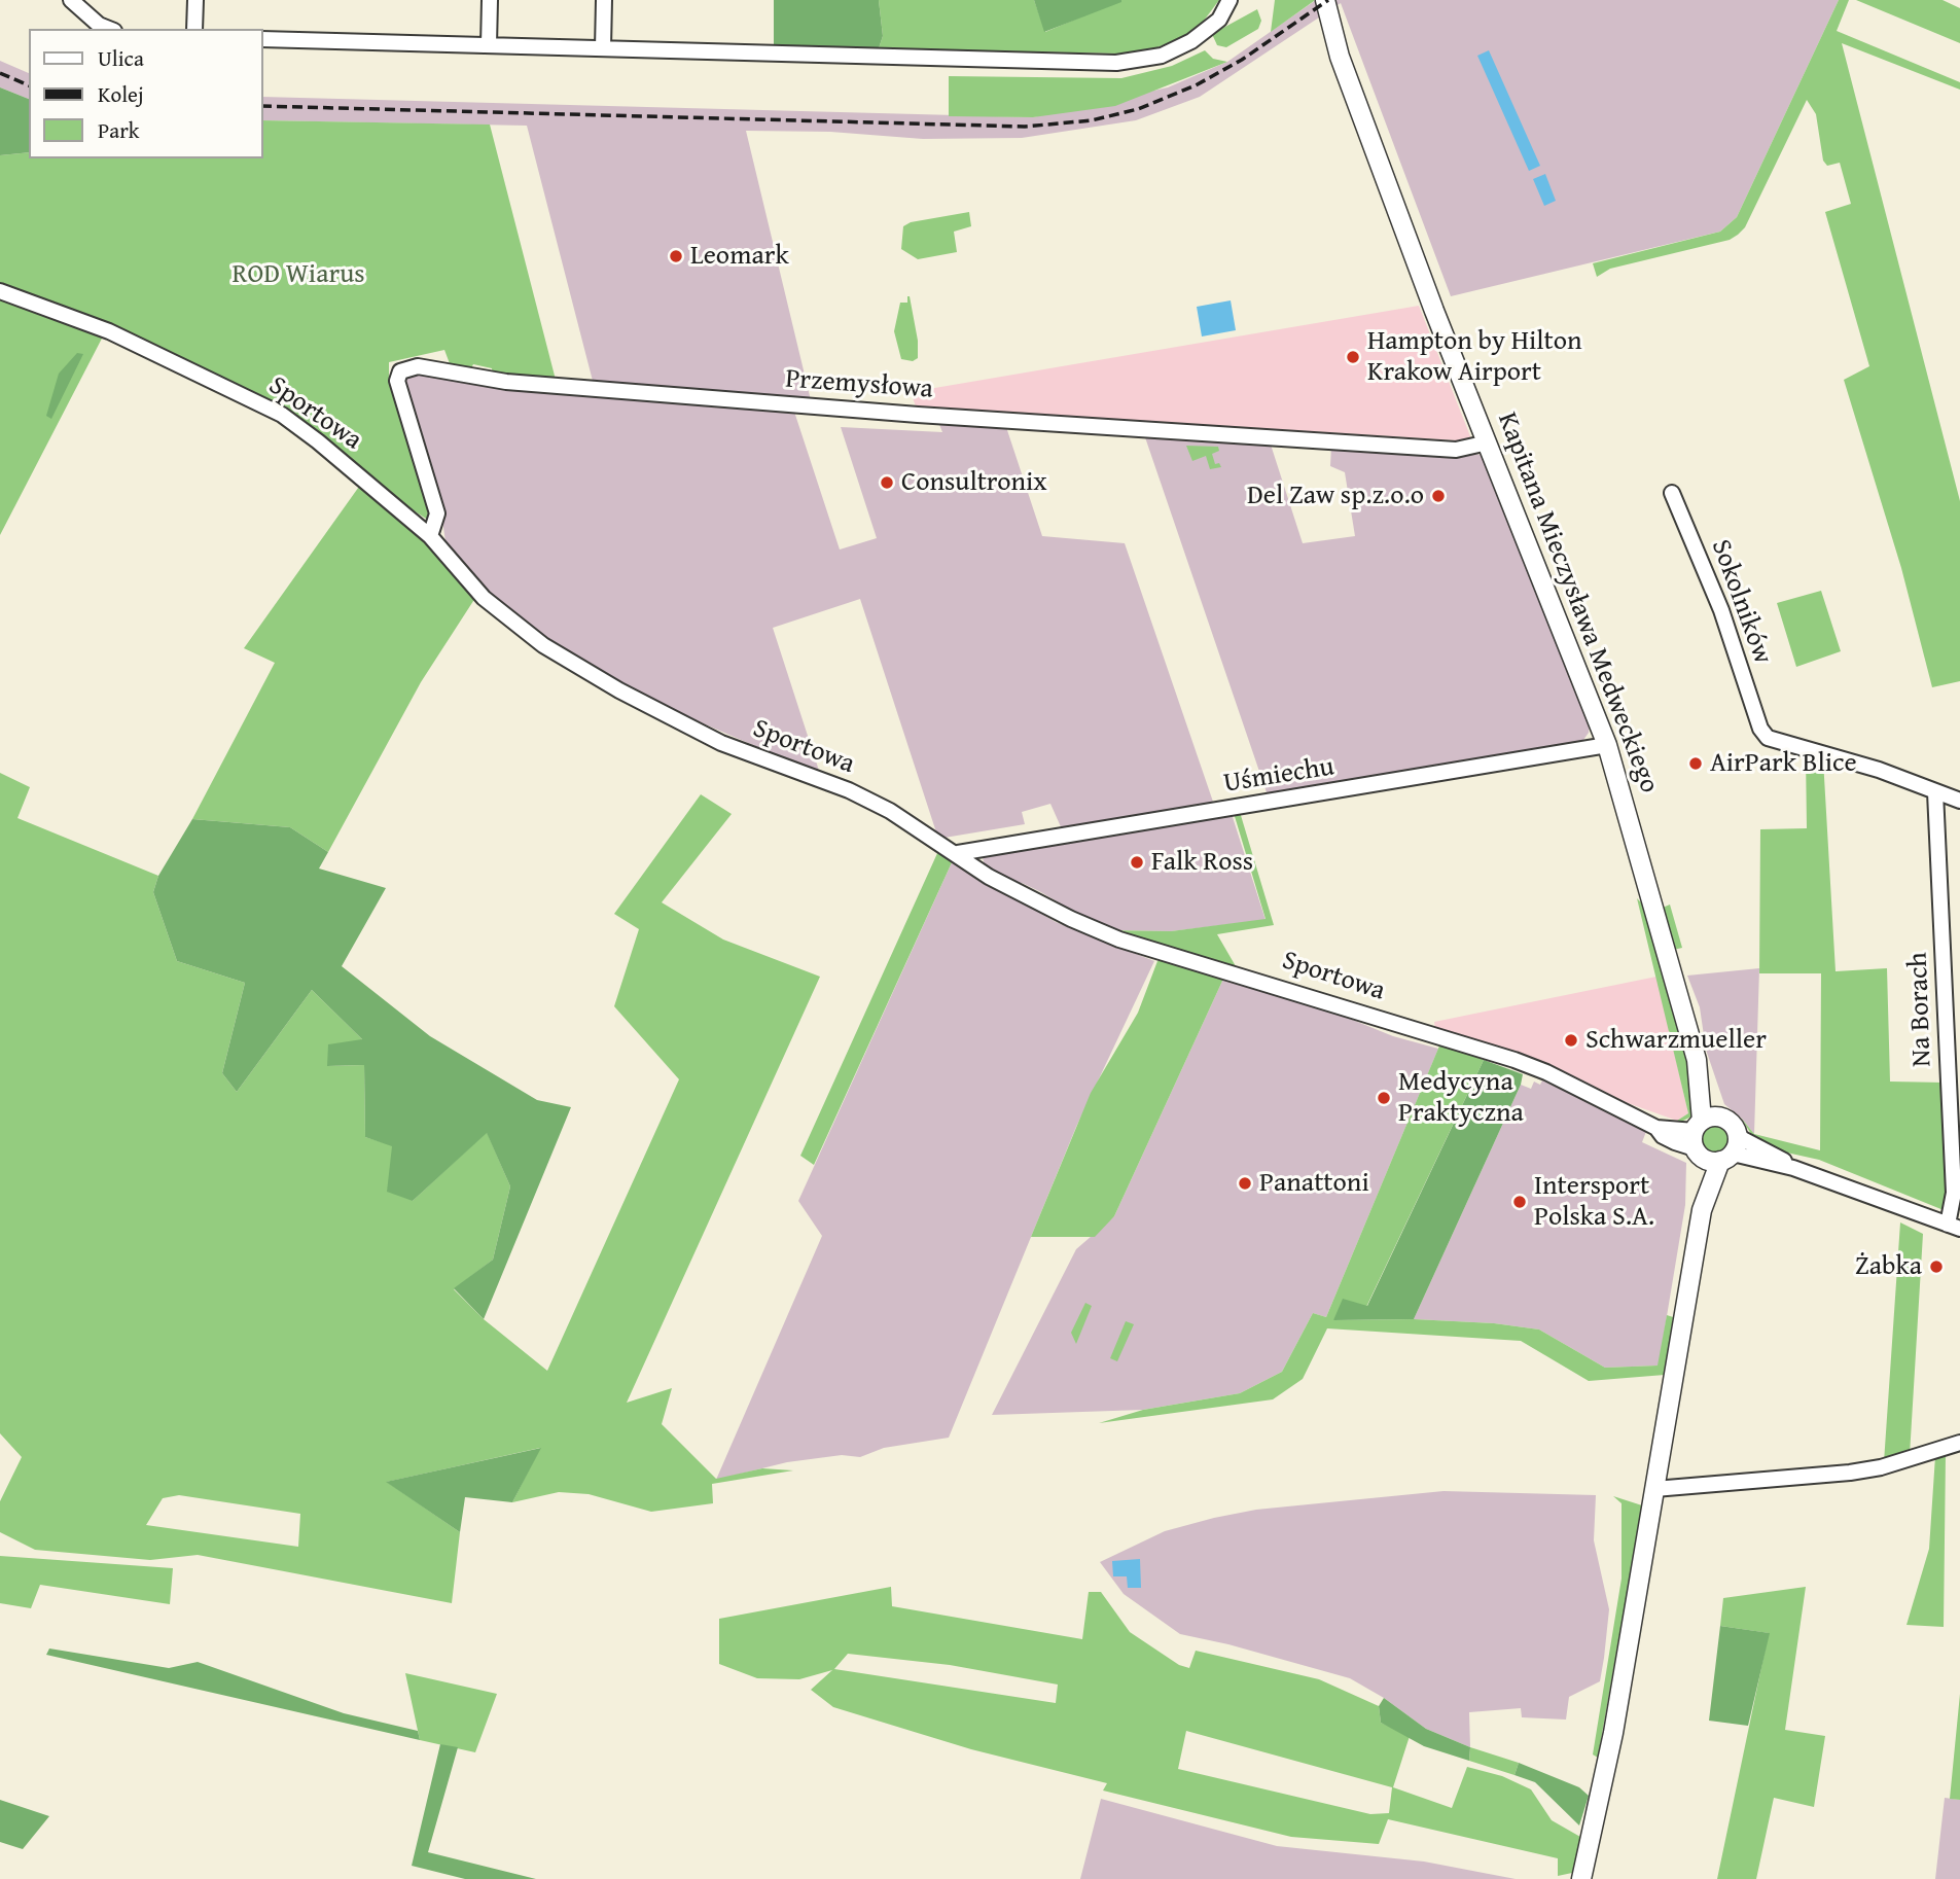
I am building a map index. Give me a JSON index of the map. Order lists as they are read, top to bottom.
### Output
{
  "streets": {
    "main road": ["Kapitana Mieczysława Medweckiego"],
    "street": [
      "Przemysłowa",
      "Sportowa",
      "Sokolników",
      "Uśmiechu",
      "Na Borach"
    ]
  },
  "crossings": [
    ["Przemysłowa", "Sportowa"],
    ["Przemysłowa", "Kapitana Mieczysława Medweckiego"],
    ["Sportowa", "Kapitana Mieczysława Medweckiego"],
    ["Sportowa", "Uśmiechu"],
    ["Sokolników", "Na Borach"],
    ["Kapitana Mieczysława Medweckiego", "Uśmiechu"]
  ],
  "parks": ["ROD Wiarus"],
  "places": [
    "Leomark",
    "Hampton by Hilton Krakow Airport",
    "Consultronix",
    "Del Zaw sp.z.o.o",
    "AirPark Blice",
    "Falk Ross",
    "Schwarzmueller",
    "Medycyna Praktyczna",
    "Panattoni",
    "Intersport Polska S.A.",
    "Żabka"
  ],
  "legend": ["Ulica", "Kolej", "Park"]
}
